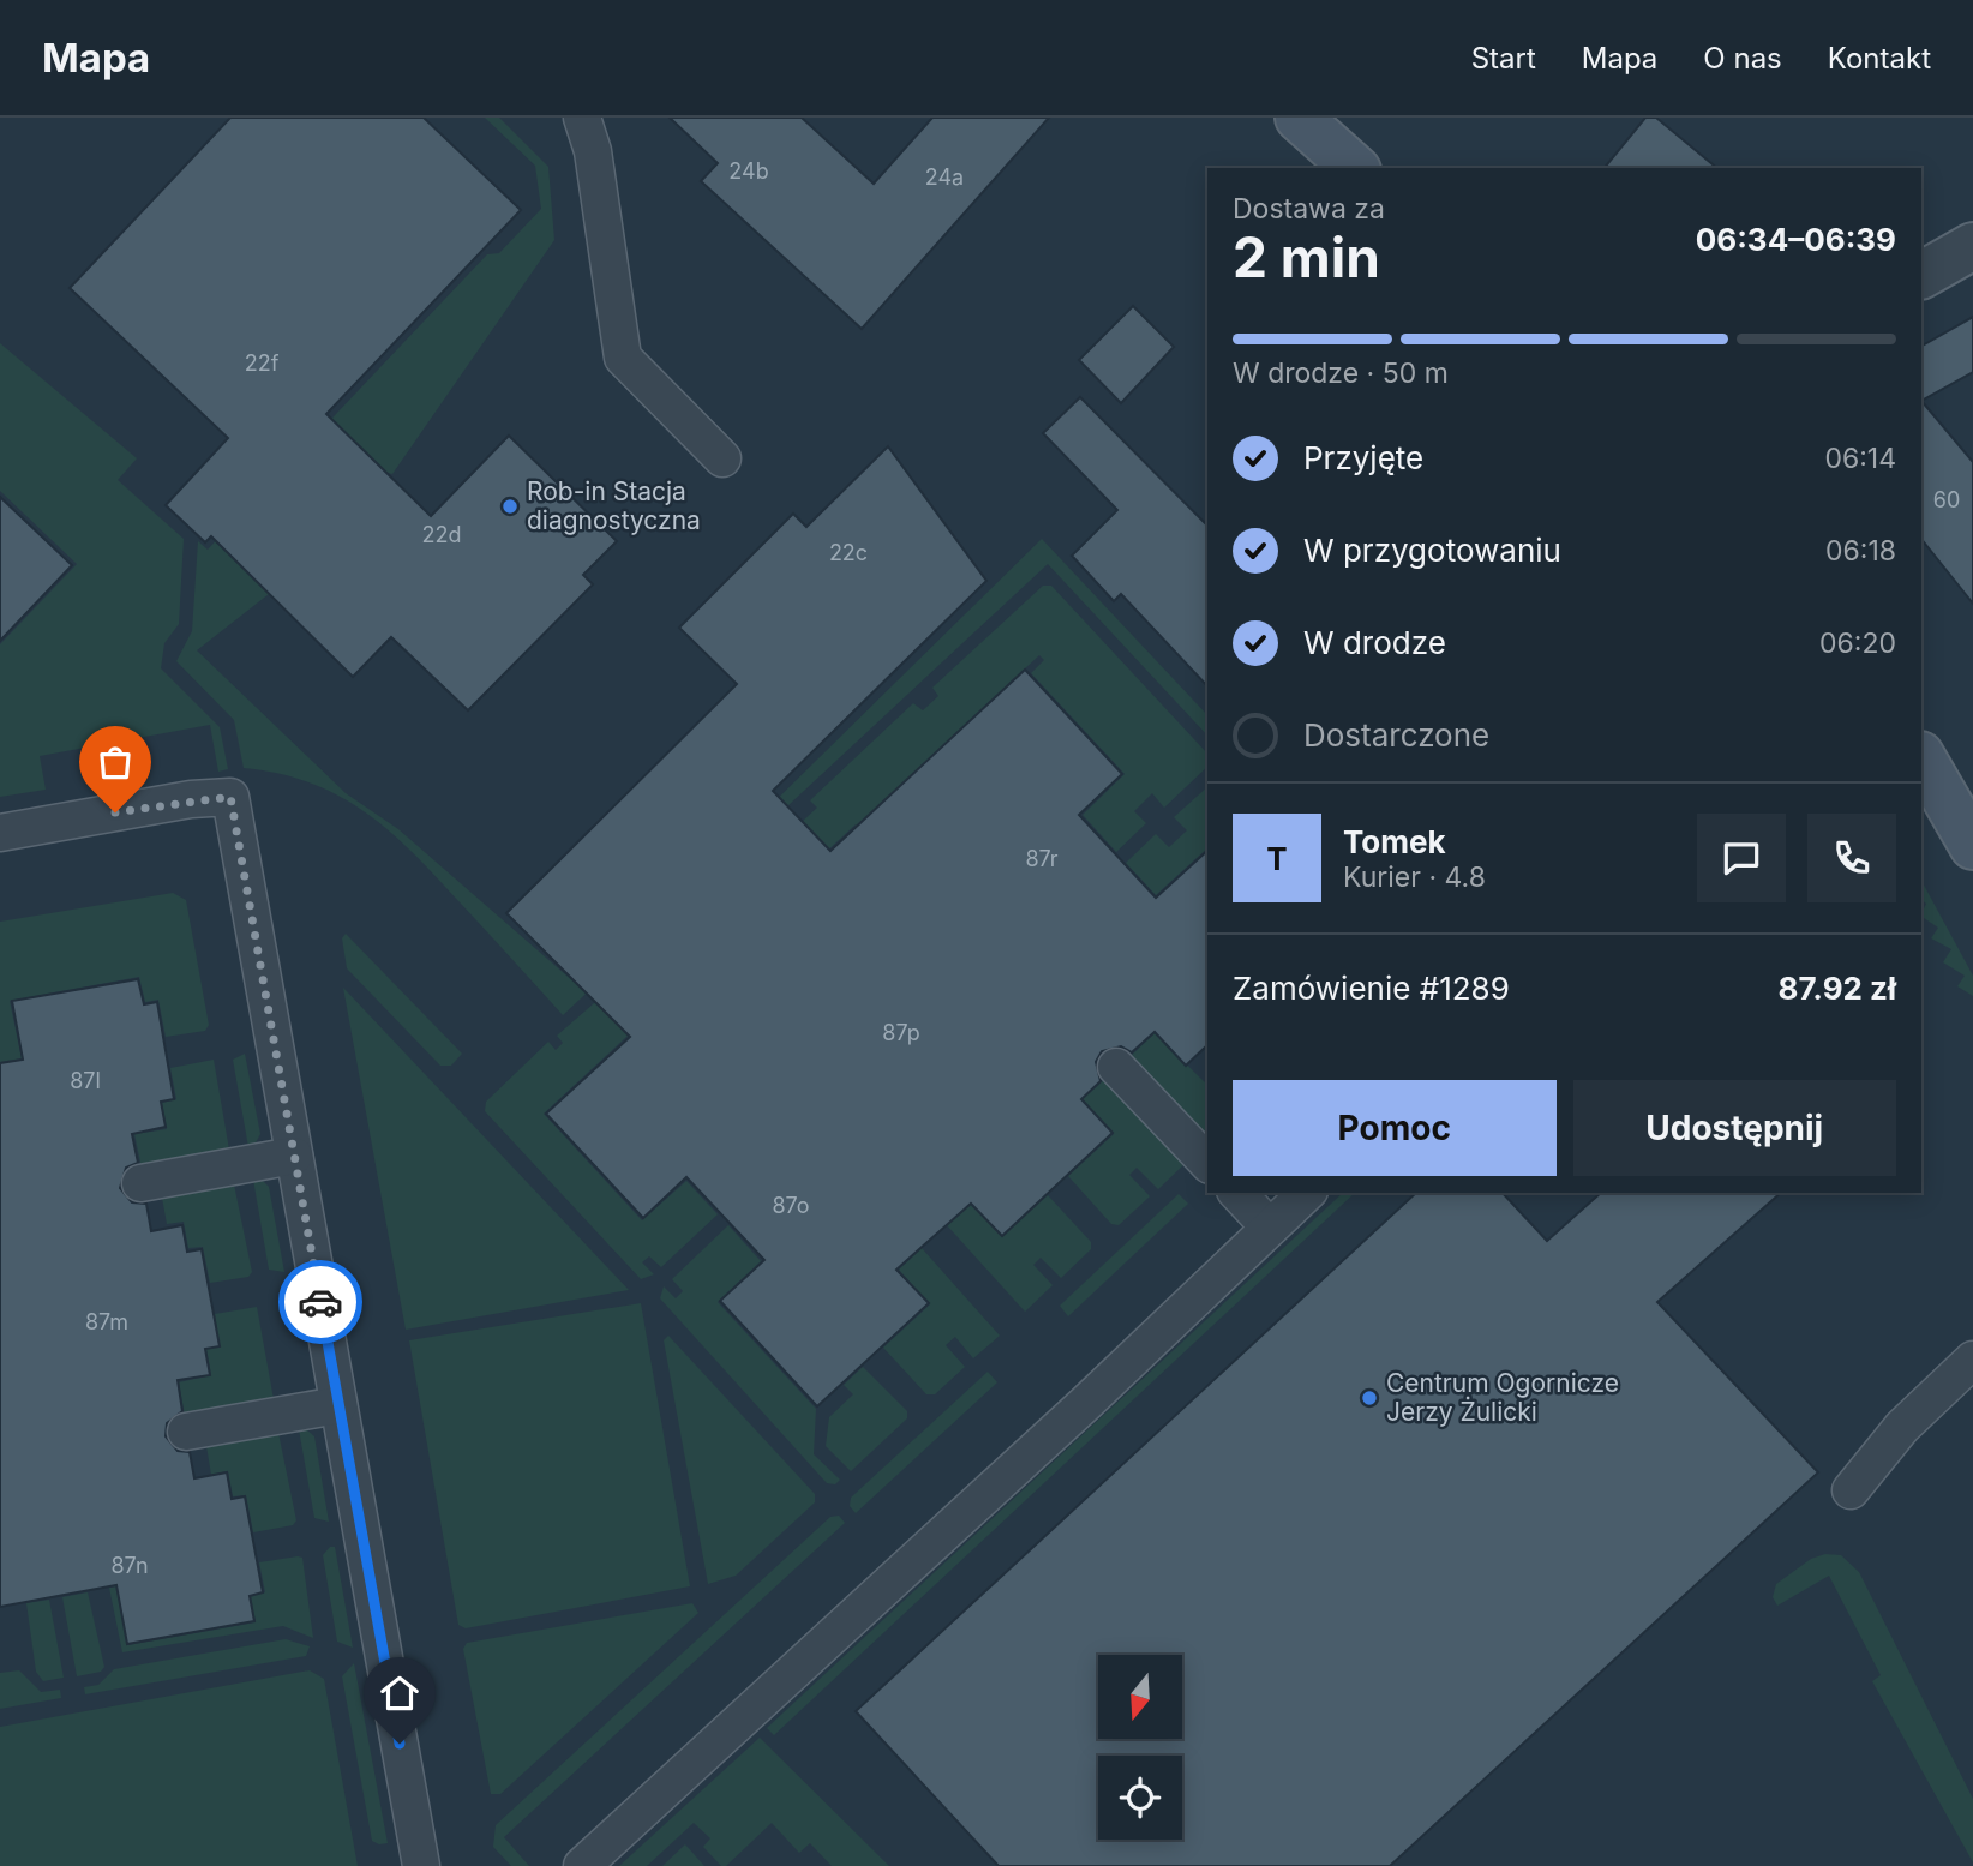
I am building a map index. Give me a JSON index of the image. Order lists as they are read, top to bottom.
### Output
{
  "places": ["Rob-in Stacja diagnostyczna", "Centrum Ogornicze Jerzy Żulicki"],
  "house_numbers": [
    "24b",
    "24a",
    "22f",
    "60",
    "22d",
    "22c",
    "87r",
    "87p",
    "87l",
    "87o",
    "87m",
    "87n"
  ],
  "north": "bottom",
  "page": {
    "header": "Mapa",
    "nav": [
      "Start",
      "Mapa",
      "O nas",
      "Kontakt"
    ],
    "heading": ["2 min", "Dostawa za", "06:34–06:39"],
    "panel": [
      "Tomek",
      "Kurier · 4.8",
      "Zamówienie #1289",
      "87.92 zł"
    ],
    "bar": "W drodze · 50 m",
    "list": [
      ["Przyjęte", "06:14"],
      ["W przygotowaniu", "06:18"],
      ["W drodze", "06:20"],
      "Dostarczone"
    ],
    "round": "T",
    "buttons": ["Pomoc", "Udostępnij"]
  }
}
